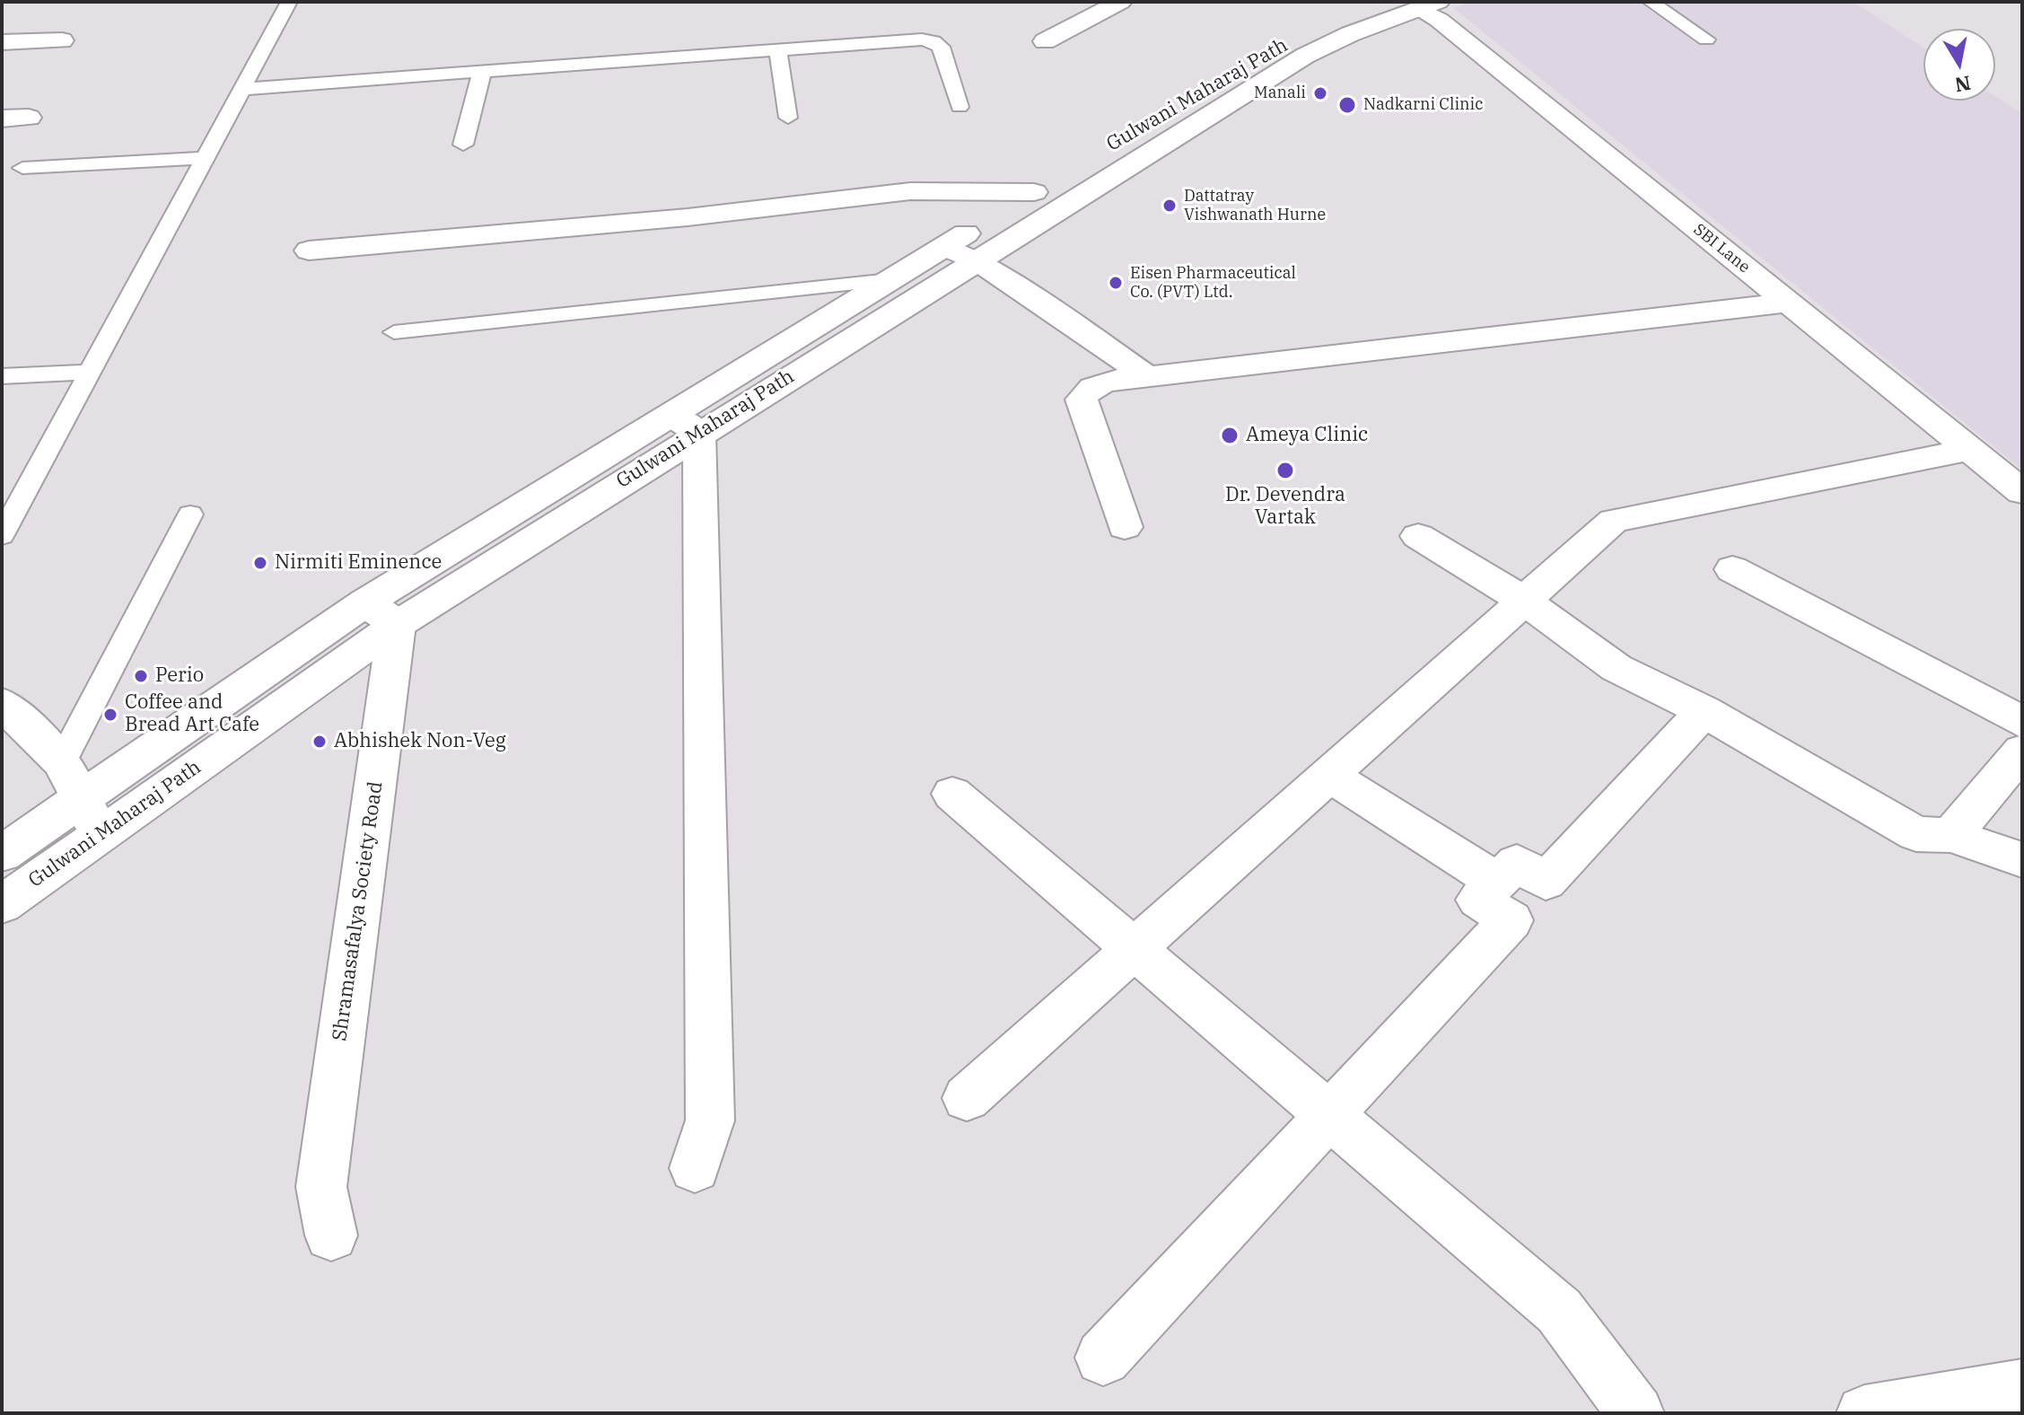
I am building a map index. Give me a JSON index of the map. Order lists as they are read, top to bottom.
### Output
{
  "streets": {
    "street": ["Gulwani Maharaj Path", "SBI Lane", "Shramasafalya Society Road"]
  },
  "crossings": [
    ["Gulwani Maharaj Path", "SBI Lane"],
    ["Gulwani Maharaj Path", "Shramasafalya Society Road"]
  ],
  "places": [
    "Manali",
    "Nadkarni Clinic",
    "Dattatray Vishwanath Hurne",
    "Eisen Pharmaceutical Co. (PVT) Ltd.",
    "Ameya Clinic",
    "Dr. Devendra Vartak",
    "Nirmiti Eminence",
    "Perio",
    "Coffee and Bread Art Cafe",
    "Abhishek Non-Veg"
  ],
  "north": "bottom"
}
